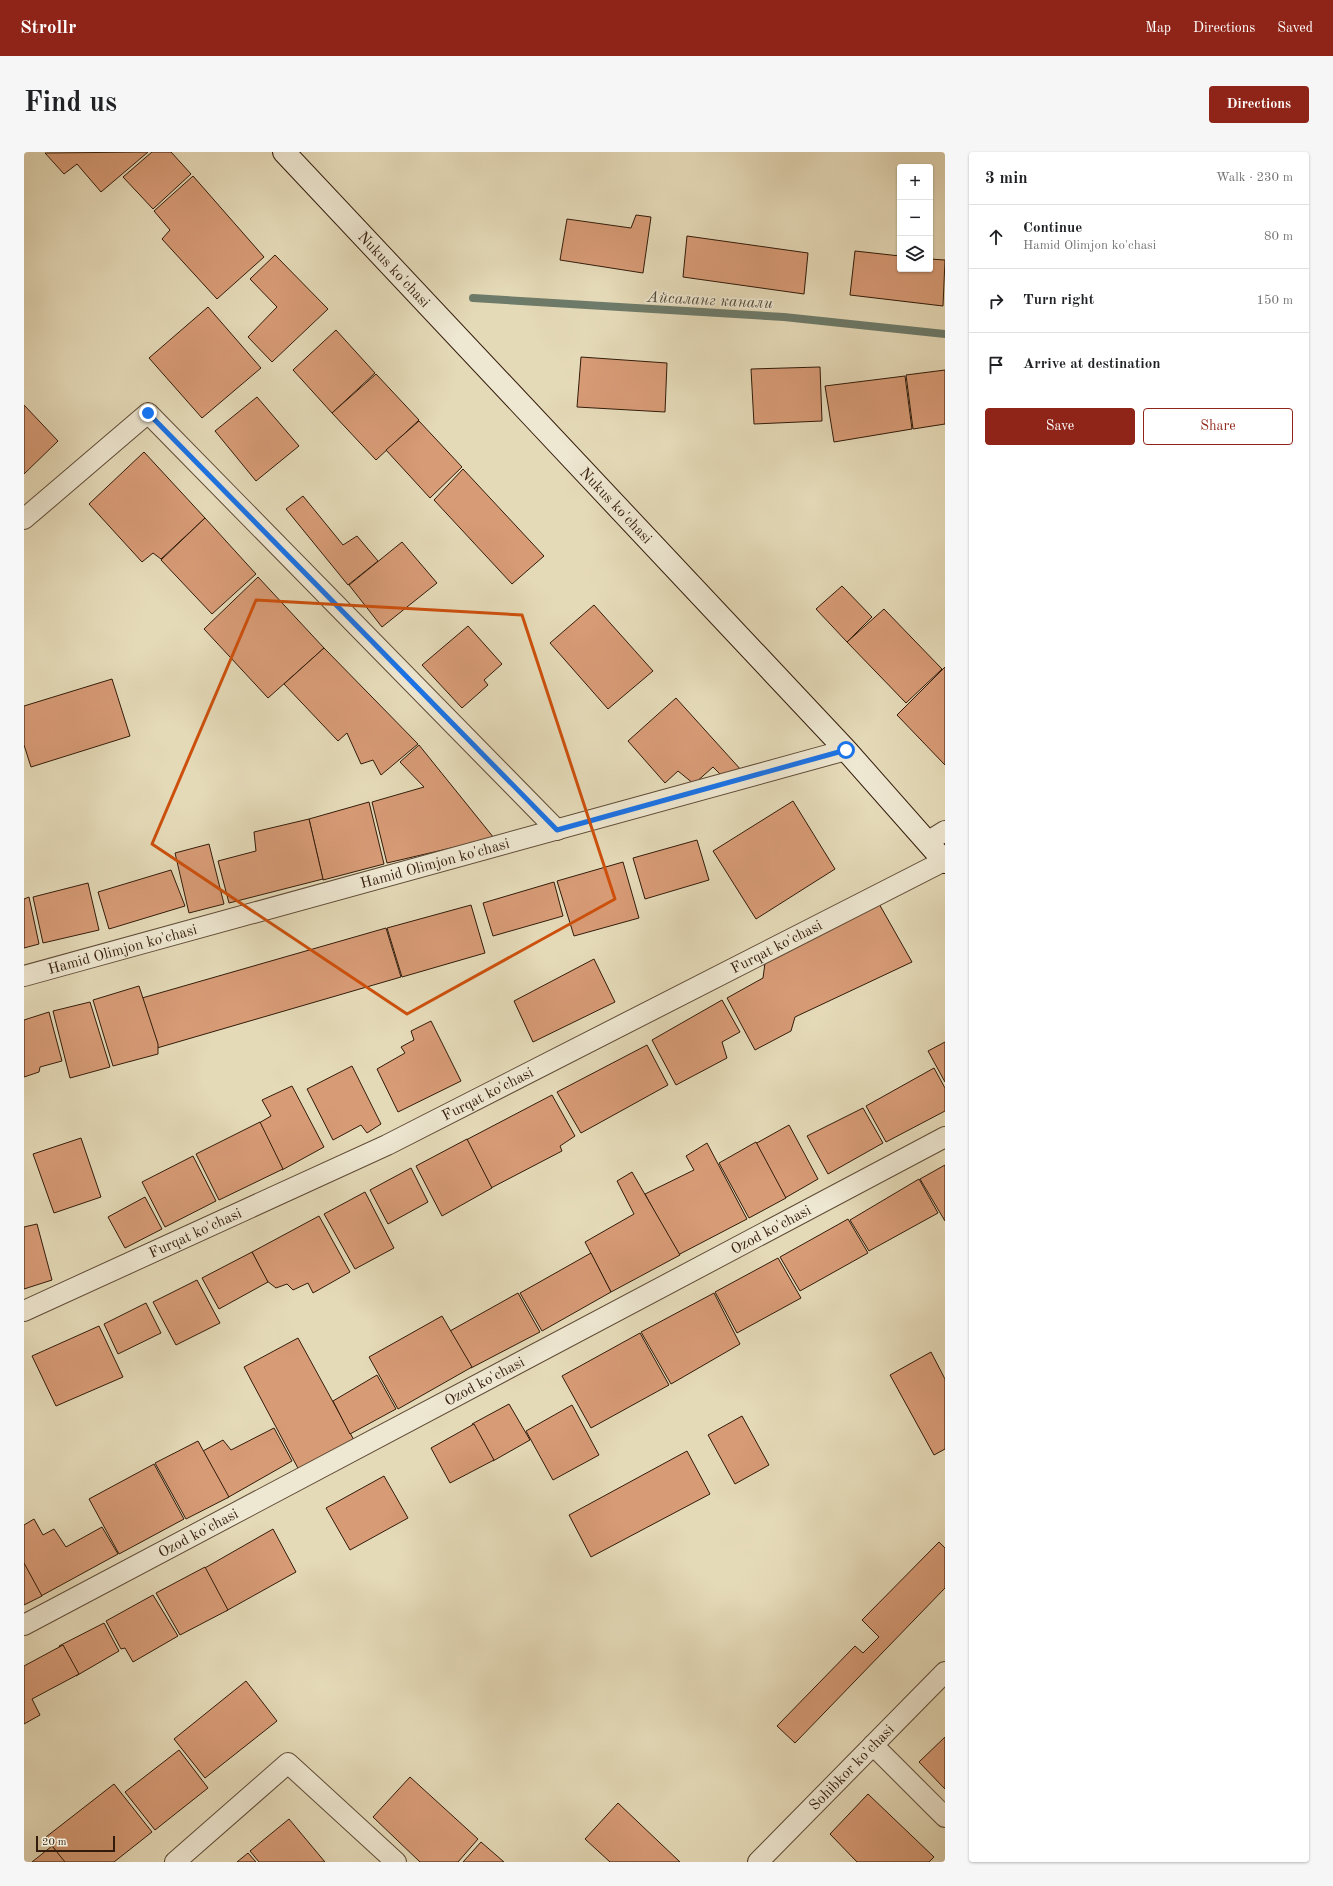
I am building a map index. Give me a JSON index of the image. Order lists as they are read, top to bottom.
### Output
{
  "streets": {
    "main road": ["Nukus ko'chasi"],
    "street": [
      "Hamid Olimjon ko'chasi",
      "Furqat ko'chasi",
      "Ozod ko'chasi",
      "Sohibkor ko'chasi"
    ]
  },
  "crossings": [
    ["Nukus ko'chasi", "Hamid Olimjon ko'chasi"],
    ["Nukus ko'chasi", "Furqat ko'chasi"]
  ],
  "water": ["Айсаланг канали"],
  "scale_bar": "20 m",
  "page": {
    "header": "Strollr",
    "nav": ["Map", "Directions", "Saved"],
    "buttons": [
      "Directions",
      ["Save", "Share"]
    ],
    "title": "Find us",
    "heading": ["3 min", "Walk · 230 m"],
    "map_buttons": ["+", "−"],
    "list": [
      ["Continue", "Hamid Olimjon ko'chasi", "80 m"],
      ["Turn right", "150 m"],
      "Arrive at destination"
    ],
    "scale": "20 m"
  }
}
